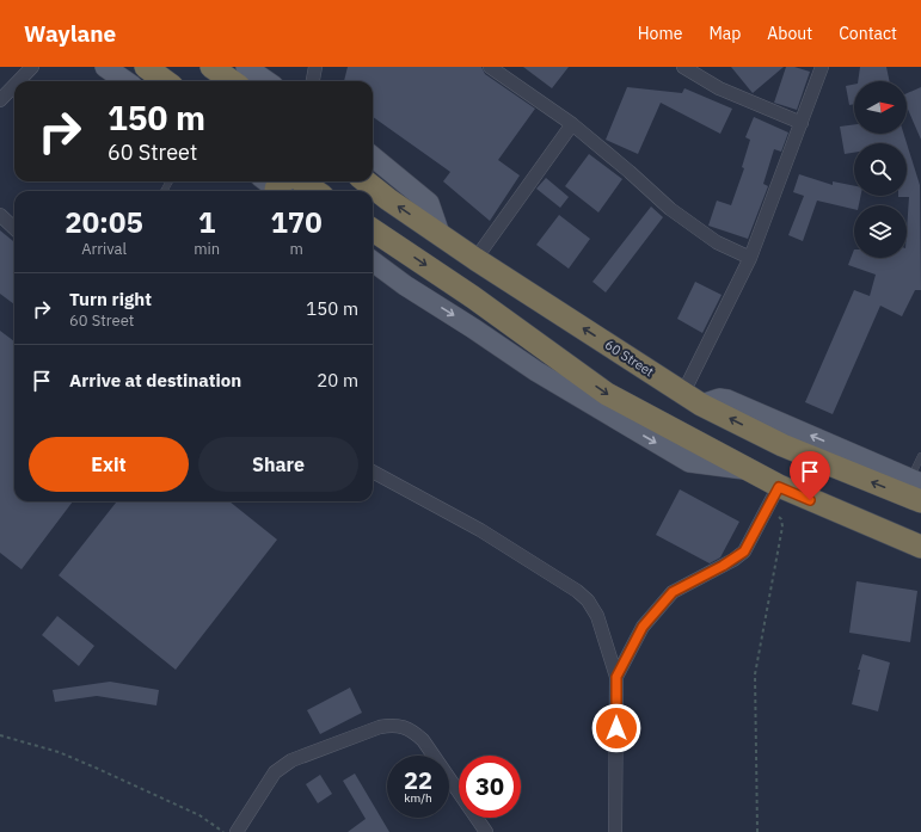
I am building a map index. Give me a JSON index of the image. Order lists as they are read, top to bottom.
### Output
{
  "streets": {
    "highway": ["60 Street"]
  },
  "north": "right",
  "page": {
    "header": "Waylane",
    "nav": [
      "Home",
      "Map",
      "About",
      "Contact"
    ],
    "turn": ["150 m", "60 Street"],
    "eta": [
      "20:05",
      "Arrival",
      "1",
      "min",
      "170",
      "m"
    ],
    "list": [
      {
        "name": "Turn right",
        "note": "60 Street",
        "value": "150 m"
      },
      {
        "name": "Arrive at destination",
        "value": "20 m"
      }
    ],
    "buttons": ["Exit", "Share"],
    "speed": "22 km/h",
    "limit": "30"
  }
}
